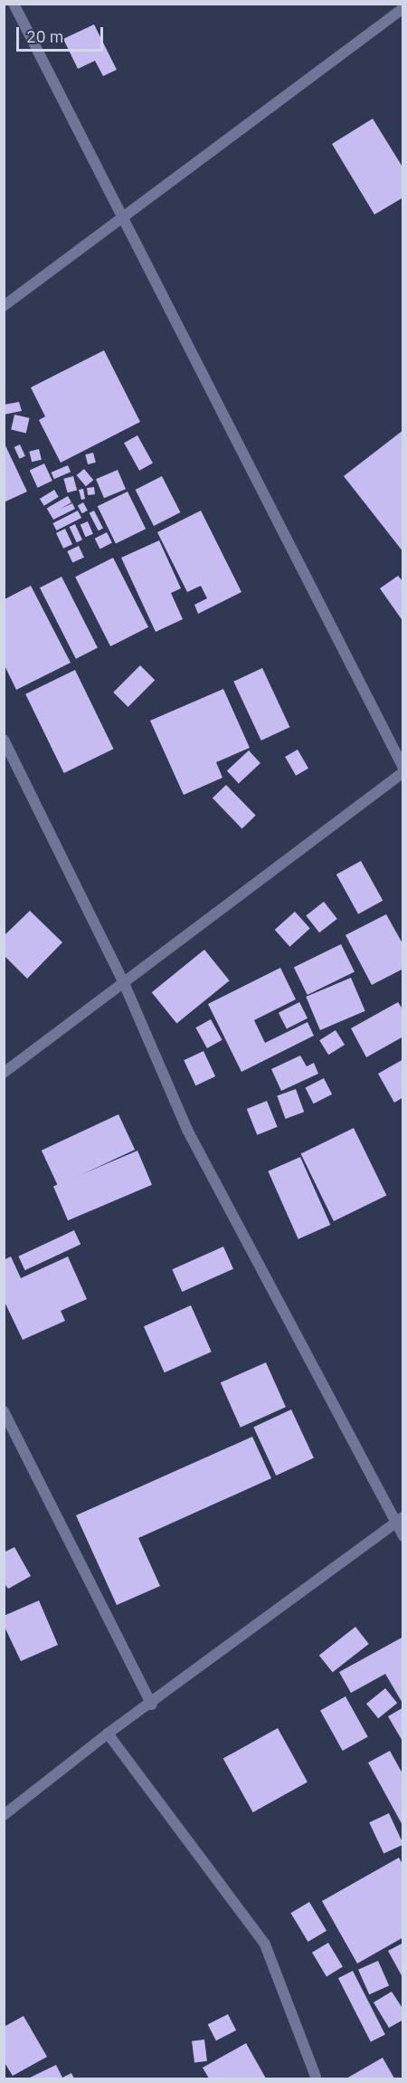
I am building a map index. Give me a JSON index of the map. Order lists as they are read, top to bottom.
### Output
{
  "scale_bar": "20 m"
}
